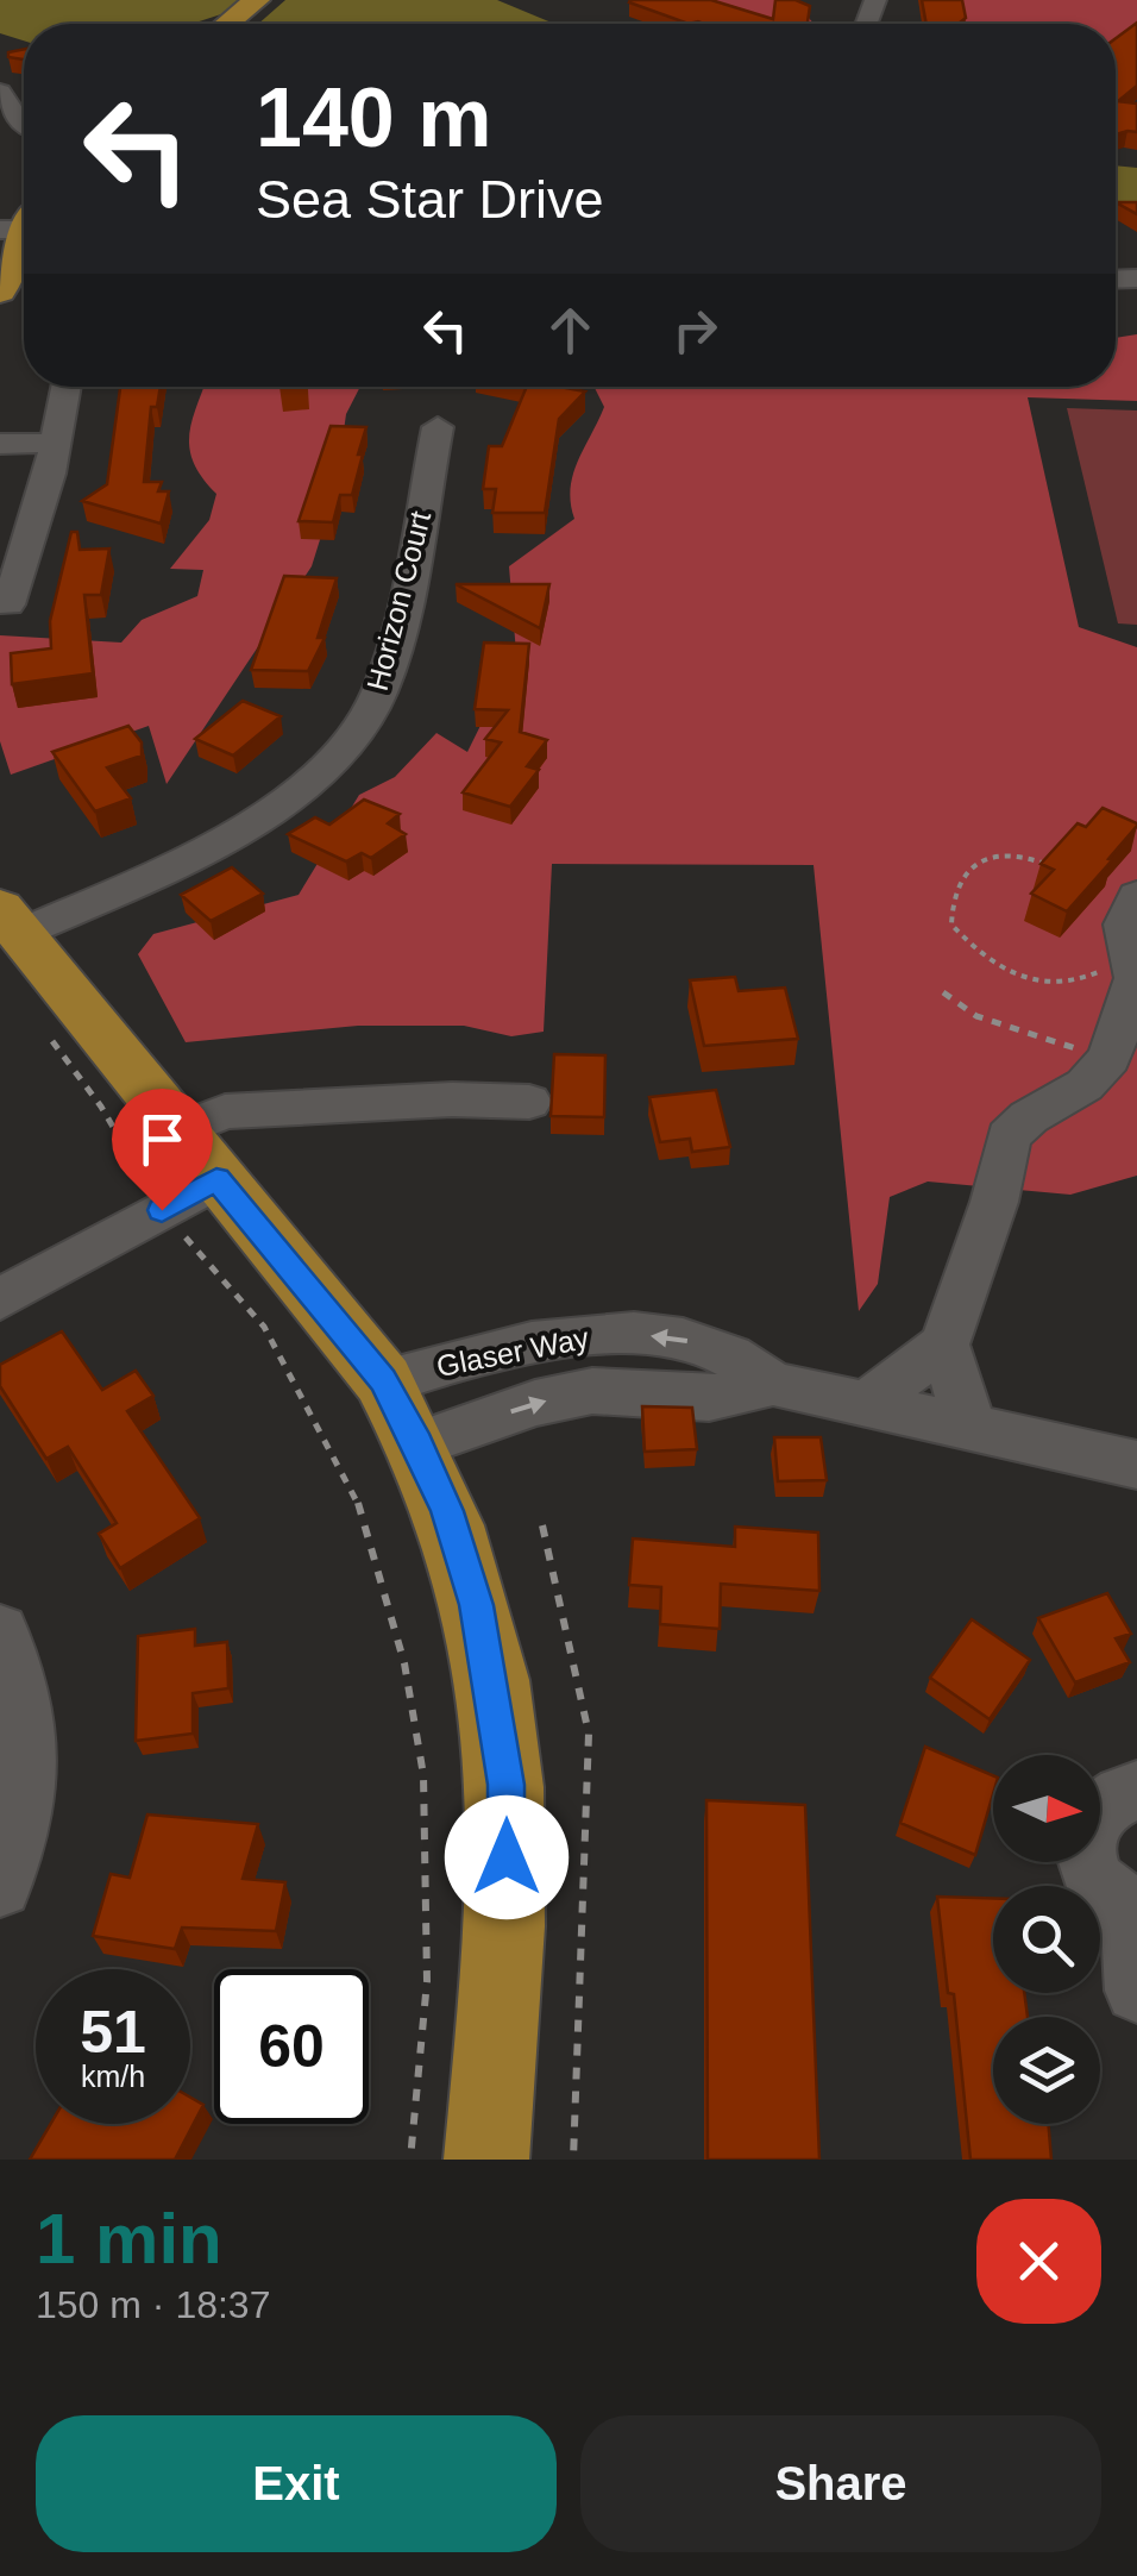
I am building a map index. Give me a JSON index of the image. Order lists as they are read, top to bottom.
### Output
{
  "streets": {
    "street": ["Horizon Court", "Glaser Way"]
  },
  "north": "right",
  "page": {
    "turn": ["140 m", "Sea Star Drive"],
    "speed": "51 km/h",
    "limit": "60",
    "heading": ["1 min", "150 m · 18:37"],
    "buttons": ["Exit", "Share"]
  }
}
